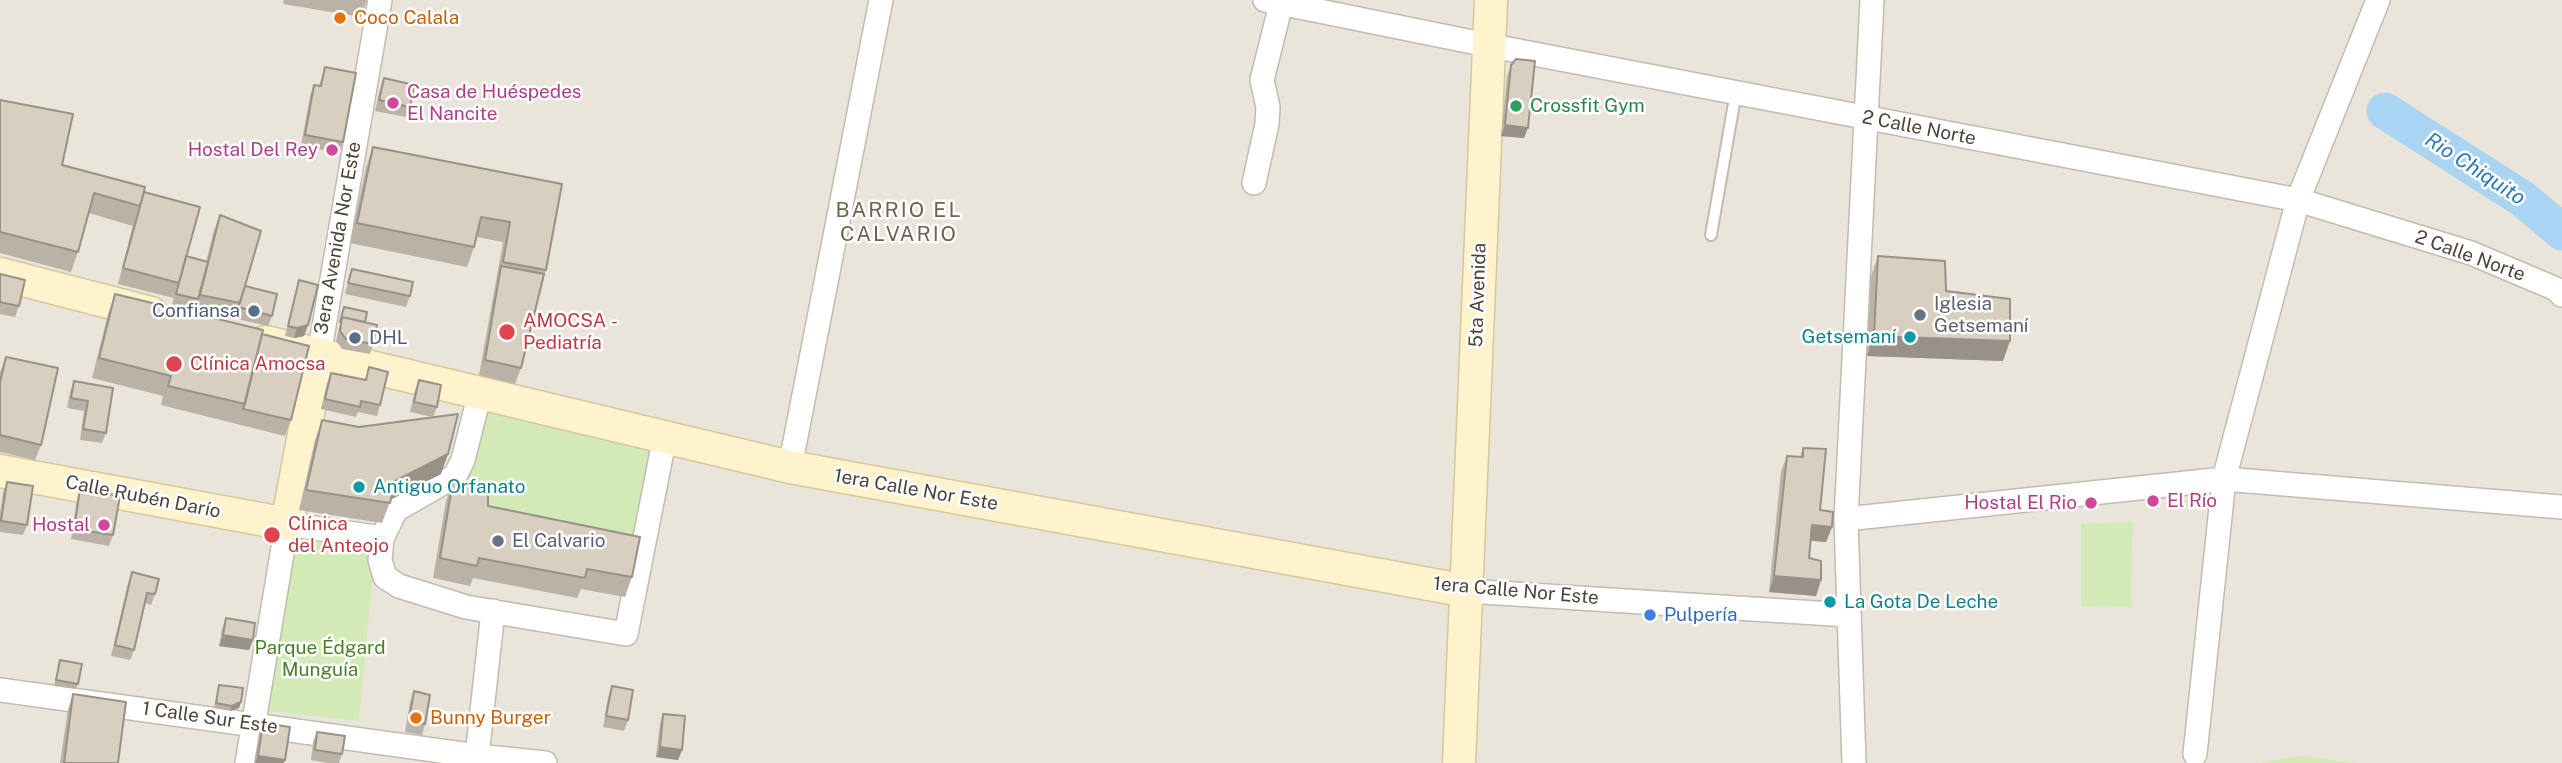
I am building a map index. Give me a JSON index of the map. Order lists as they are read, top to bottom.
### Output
{
  "streets": {
    "street": [
      "2 Calle Norte",
      "3era Avenida Nor Este",
      "5ta Avenida",
      "1era Calle Nor Este",
      "Calle Rubén Darío",
      "1 Calle Sur Este"
    ]
  },
  "crossings": [
    ["2 Calle Norte", "5ta Avenida"],
    ["3era Avenida Nor Este", "1era Calle Nor Este"],
    ["3era Avenida Nor Este", "Calle Rubén Darío"],
    ["3era Avenida Nor Este", "1 Calle Sur Este"],
    ["5ta Avenida", "1era Calle Nor Este"]
  ],
  "districts": ["BARRIO EL CALVARIO"],
  "water": ["Rio Chiquito"],
  "parks": ["Parque Édgard Munguía"],
  "places": [
    "Coco Calala",
    "Casa de Huéspedes El Nancite",
    "Crossfit Gym",
    "Hostal Del Rey",
    "Confiansa",
    "Iglesia Getsemaní",
    "AMOCSA - Pediatría",
    "Getsemaní",
    "DHL",
    "Clínica Amocsa",
    "Antiguo Orfanato",
    "El Río",
    "Hostal El Rio",
    "Hostal",
    "Clínica del Anteojo",
    "El Calvario",
    "La Gota De Leche",
    "Pulpería",
    "Bunny Burger"
  ]
}
